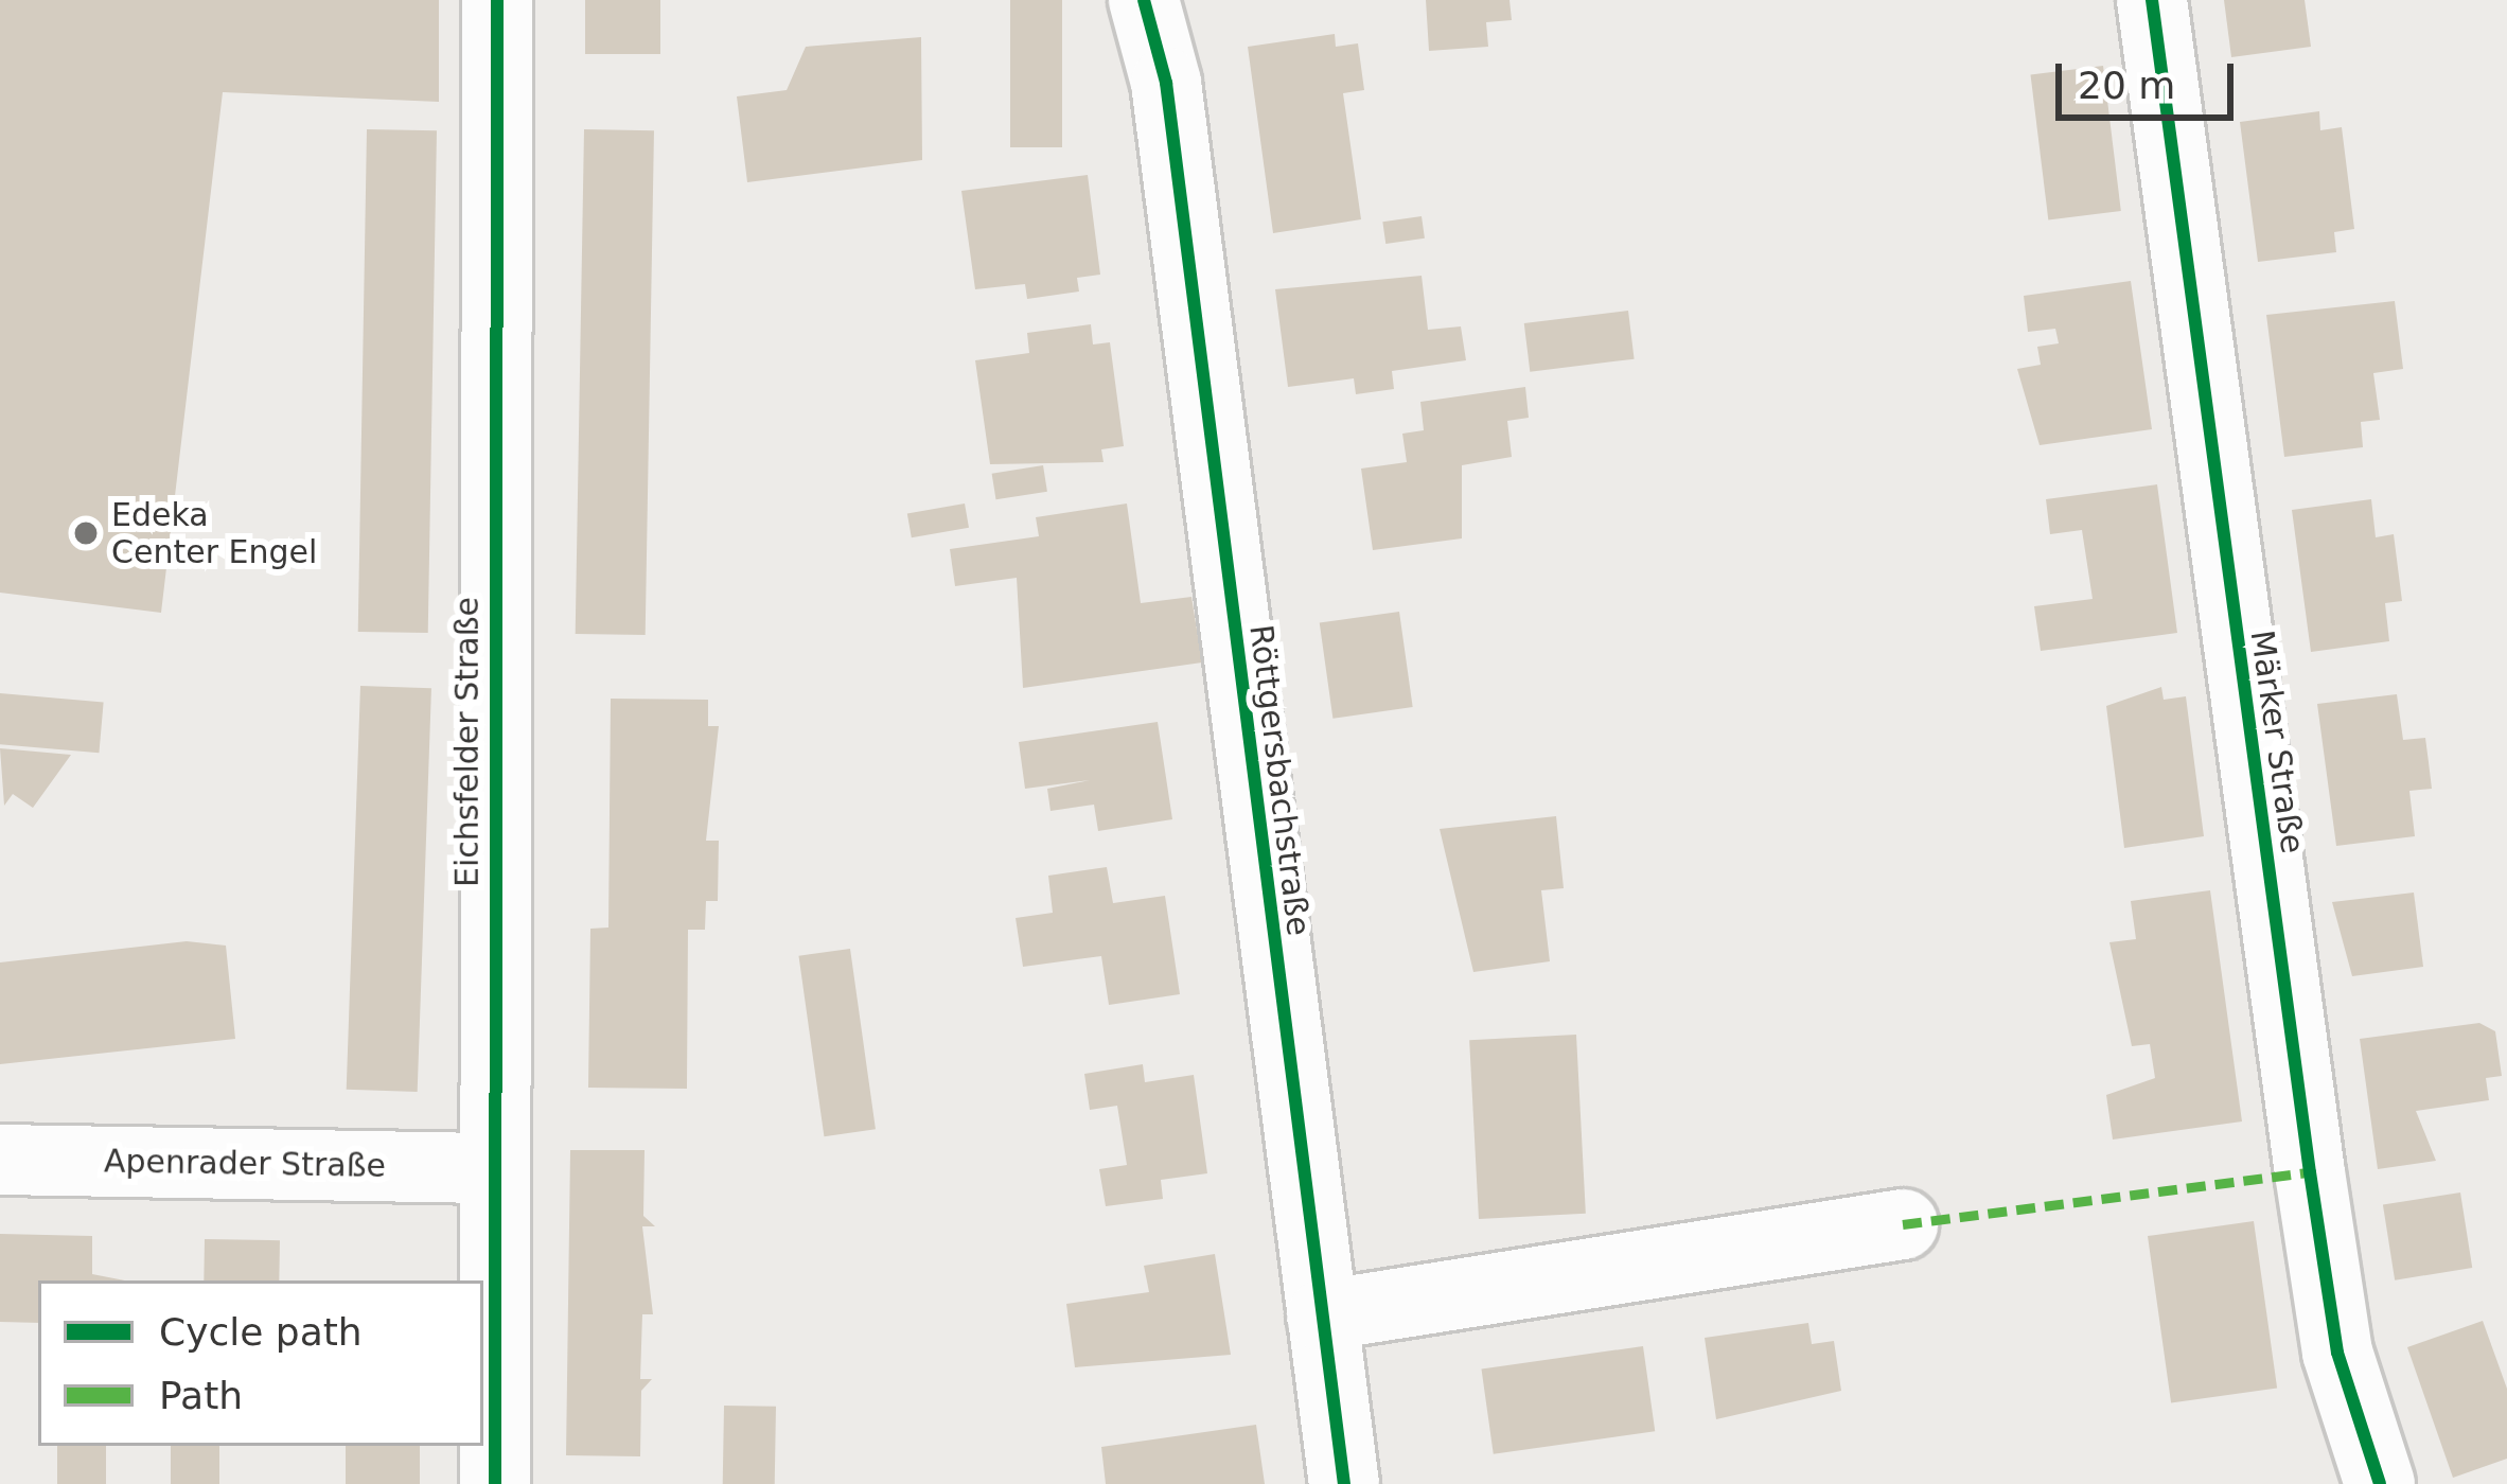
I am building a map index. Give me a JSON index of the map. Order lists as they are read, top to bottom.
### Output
{
  "streets": {
    "street": [
      "Eichsfelder Straße",
      "Märker Straße",
      "Röttgersbachstraße",
      "Apenrader Straße"
    ]
  },
  "crossings": [
    ["Eichsfelder Straße", "Apenrader Straße"]
  ],
  "places": ["Edeka Center Engel"],
  "legend": ["Cycle path", "Path"],
  "scale_bar": "20 m"
}
